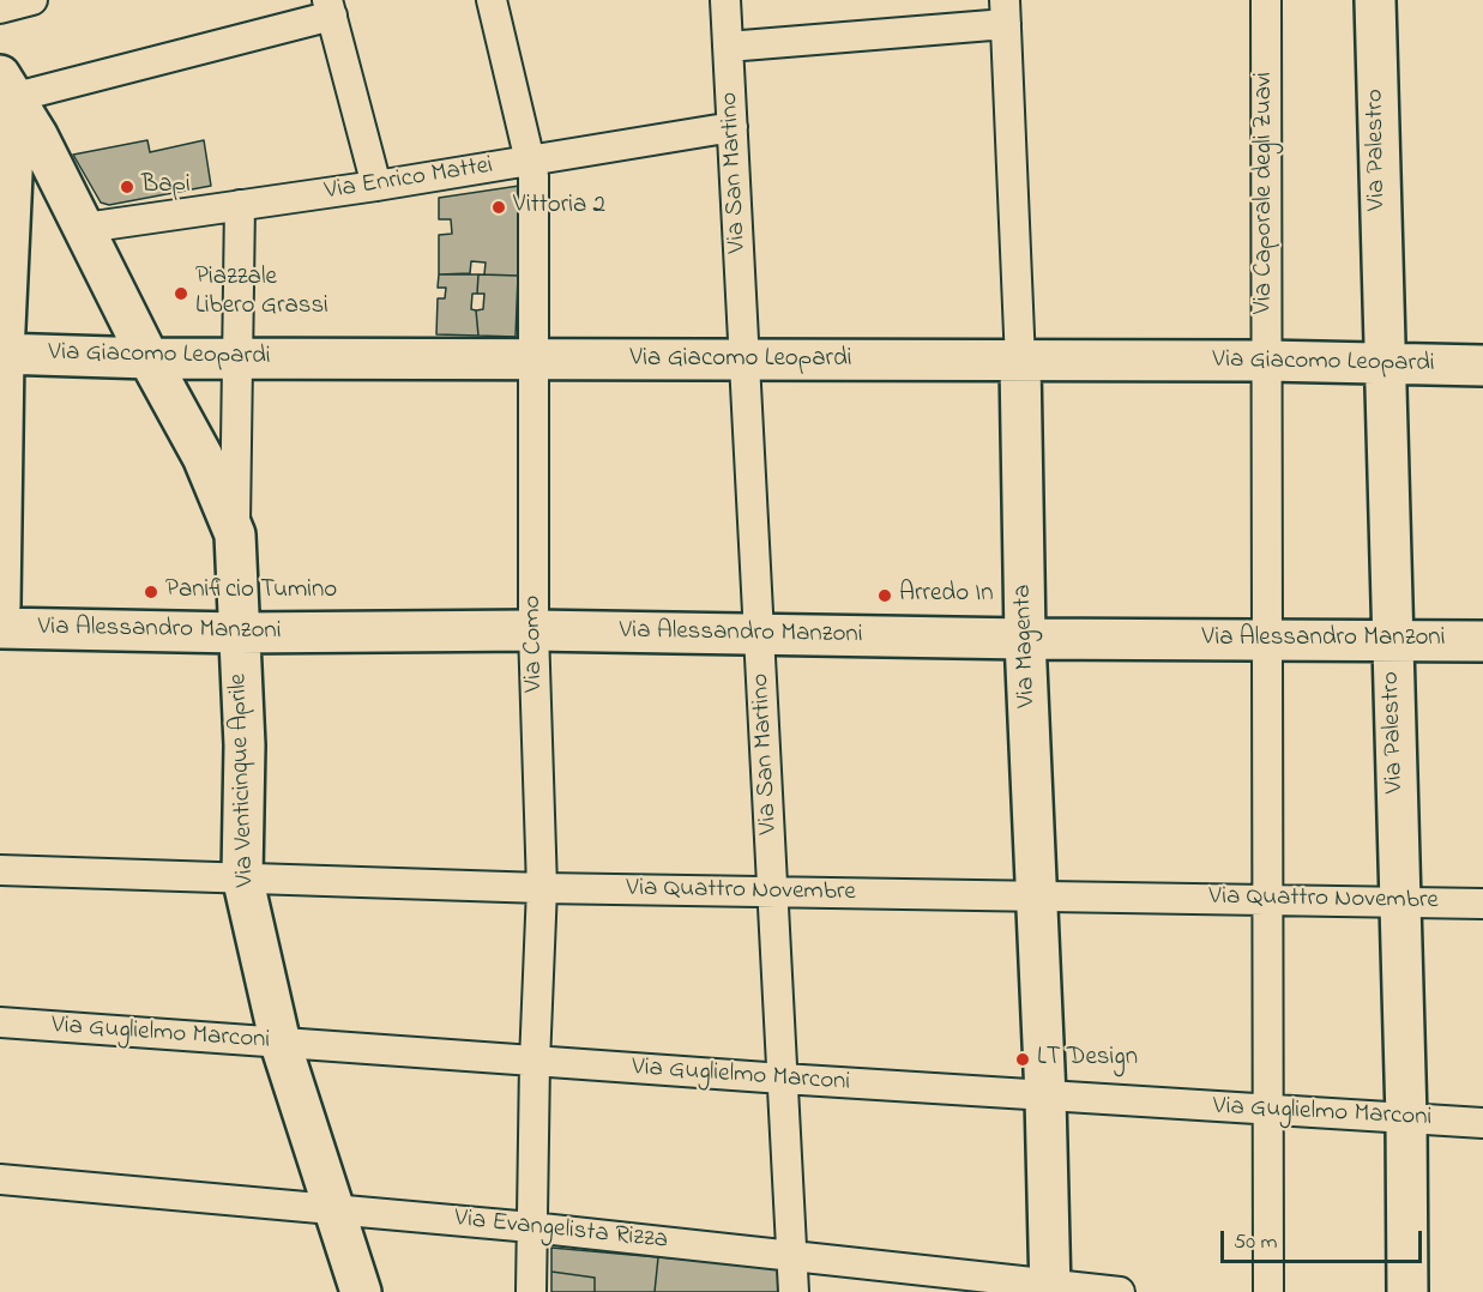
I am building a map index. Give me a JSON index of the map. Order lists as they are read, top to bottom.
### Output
{
  "streets": {
    "street": [
      "Via Palestro",
      "Via San Martino",
      "Via Enrico Mattei",
      "Via Caporale degli Zuavi",
      "Via Giacomo Leopardi",
      "Via Alessandro Manzoni",
      "Via Como",
      "Via Magenta",
      "Via Venticinque Aprile",
      "Via Quattro Novembre",
      "Via Guglielmo Marconi",
      "Via Evangelista Rizza"
    ]
  },
  "crossings": [
    ["Via Palestro", "Via Giacomo Leopardi"],
    ["Via Palestro", "Via Alessandro Manzoni"],
    ["Via Palestro", "Via Quattro Novembre"],
    ["Via Palestro", "Via Guglielmo Marconi"],
    ["Via San Martino", "Via Enrico Mattei"],
    ["Via San Martino", "Via Giacomo Leopardi"],
    ["Via San Martino", "Via Alessandro Manzoni"],
    ["Via San Martino", "Via Quattro Novembre"],
    ["Via San Martino", "Via Guglielmo Marconi"],
    ["Via San Martino", "Via Evangelista Rizza"],
    ["Via Enrico Mattei", "Via Como"],
    ["Via Enrico Mattei", "Via Venticinque Aprile"],
    ["Via Caporale degli Zuavi", "Via Giacomo Leopardi"],
    ["Via Caporale degli Zuavi", "Via Alessandro Manzoni"],
    ["Via Caporale degli Zuavi", "Via Quattro Novembre"],
    ["Via Caporale degli Zuavi", "Via Guglielmo Marconi"],
    ["Via Giacomo Leopardi", "Via Como"],
    ["Via Giacomo Leopardi", "Via Magenta"],
    ["Via Giacomo Leopardi", "Via Venticinque Aprile"],
    ["Via Alessandro Manzoni", "Via Como"],
    ["Via Alessandro Manzoni", "Via Magenta"],
    ["Via Alessandro Manzoni", "Via Venticinque Aprile"],
    ["Via Como", "Via Quattro Novembre"],
    ["Via Como", "Via Guglielmo Marconi"],
    ["Via Como", "Via Evangelista Rizza"],
    ["Via Magenta", "Via Quattro Novembre"],
    ["Via Magenta", "Via Guglielmo Marconi"],
    ["Via Magenta", "Via Evangelista Rizza"],
    ["Via Venticinque Aprile", "Via Quattro Novembre"],
    ["Via Venticinque Aprile", "Via Guglielmo Marconi"],
    ["Via Venticinque Aprile", "Via Evangelista Rizza"]
  ],
  "places": [
    "Bapi",
    "Vittoria 2",
    "Piazzale Libero Grassi",
    "Panificio Tumino",
    "Arredo In",
    "LT Design"
  ],
  "scale_bar": "50 m"
}
